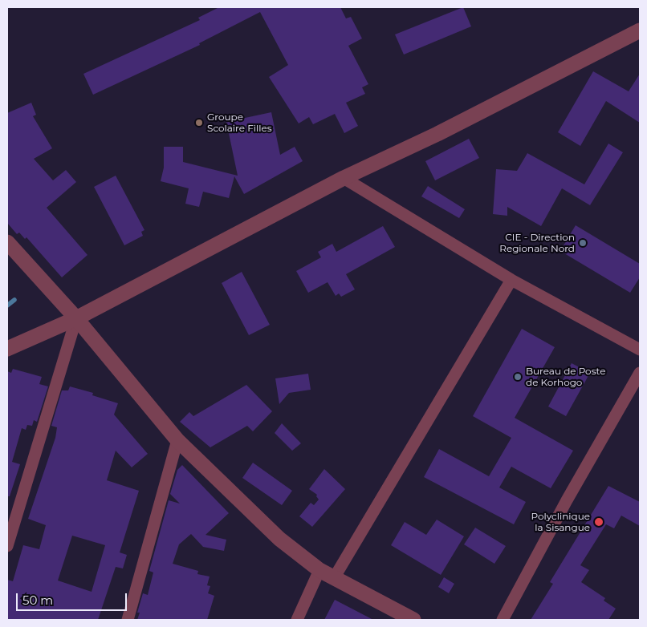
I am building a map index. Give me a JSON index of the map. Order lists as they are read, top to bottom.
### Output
{
  "places": [
    "Groupe Scolaire Filles",
    "CIE - Direction Regionale Nord",
    "Bureau de Poste de Korhogo",
    "Polyclinique la Sisangue"
  ],
  "scale_bar": "50 m"
}
